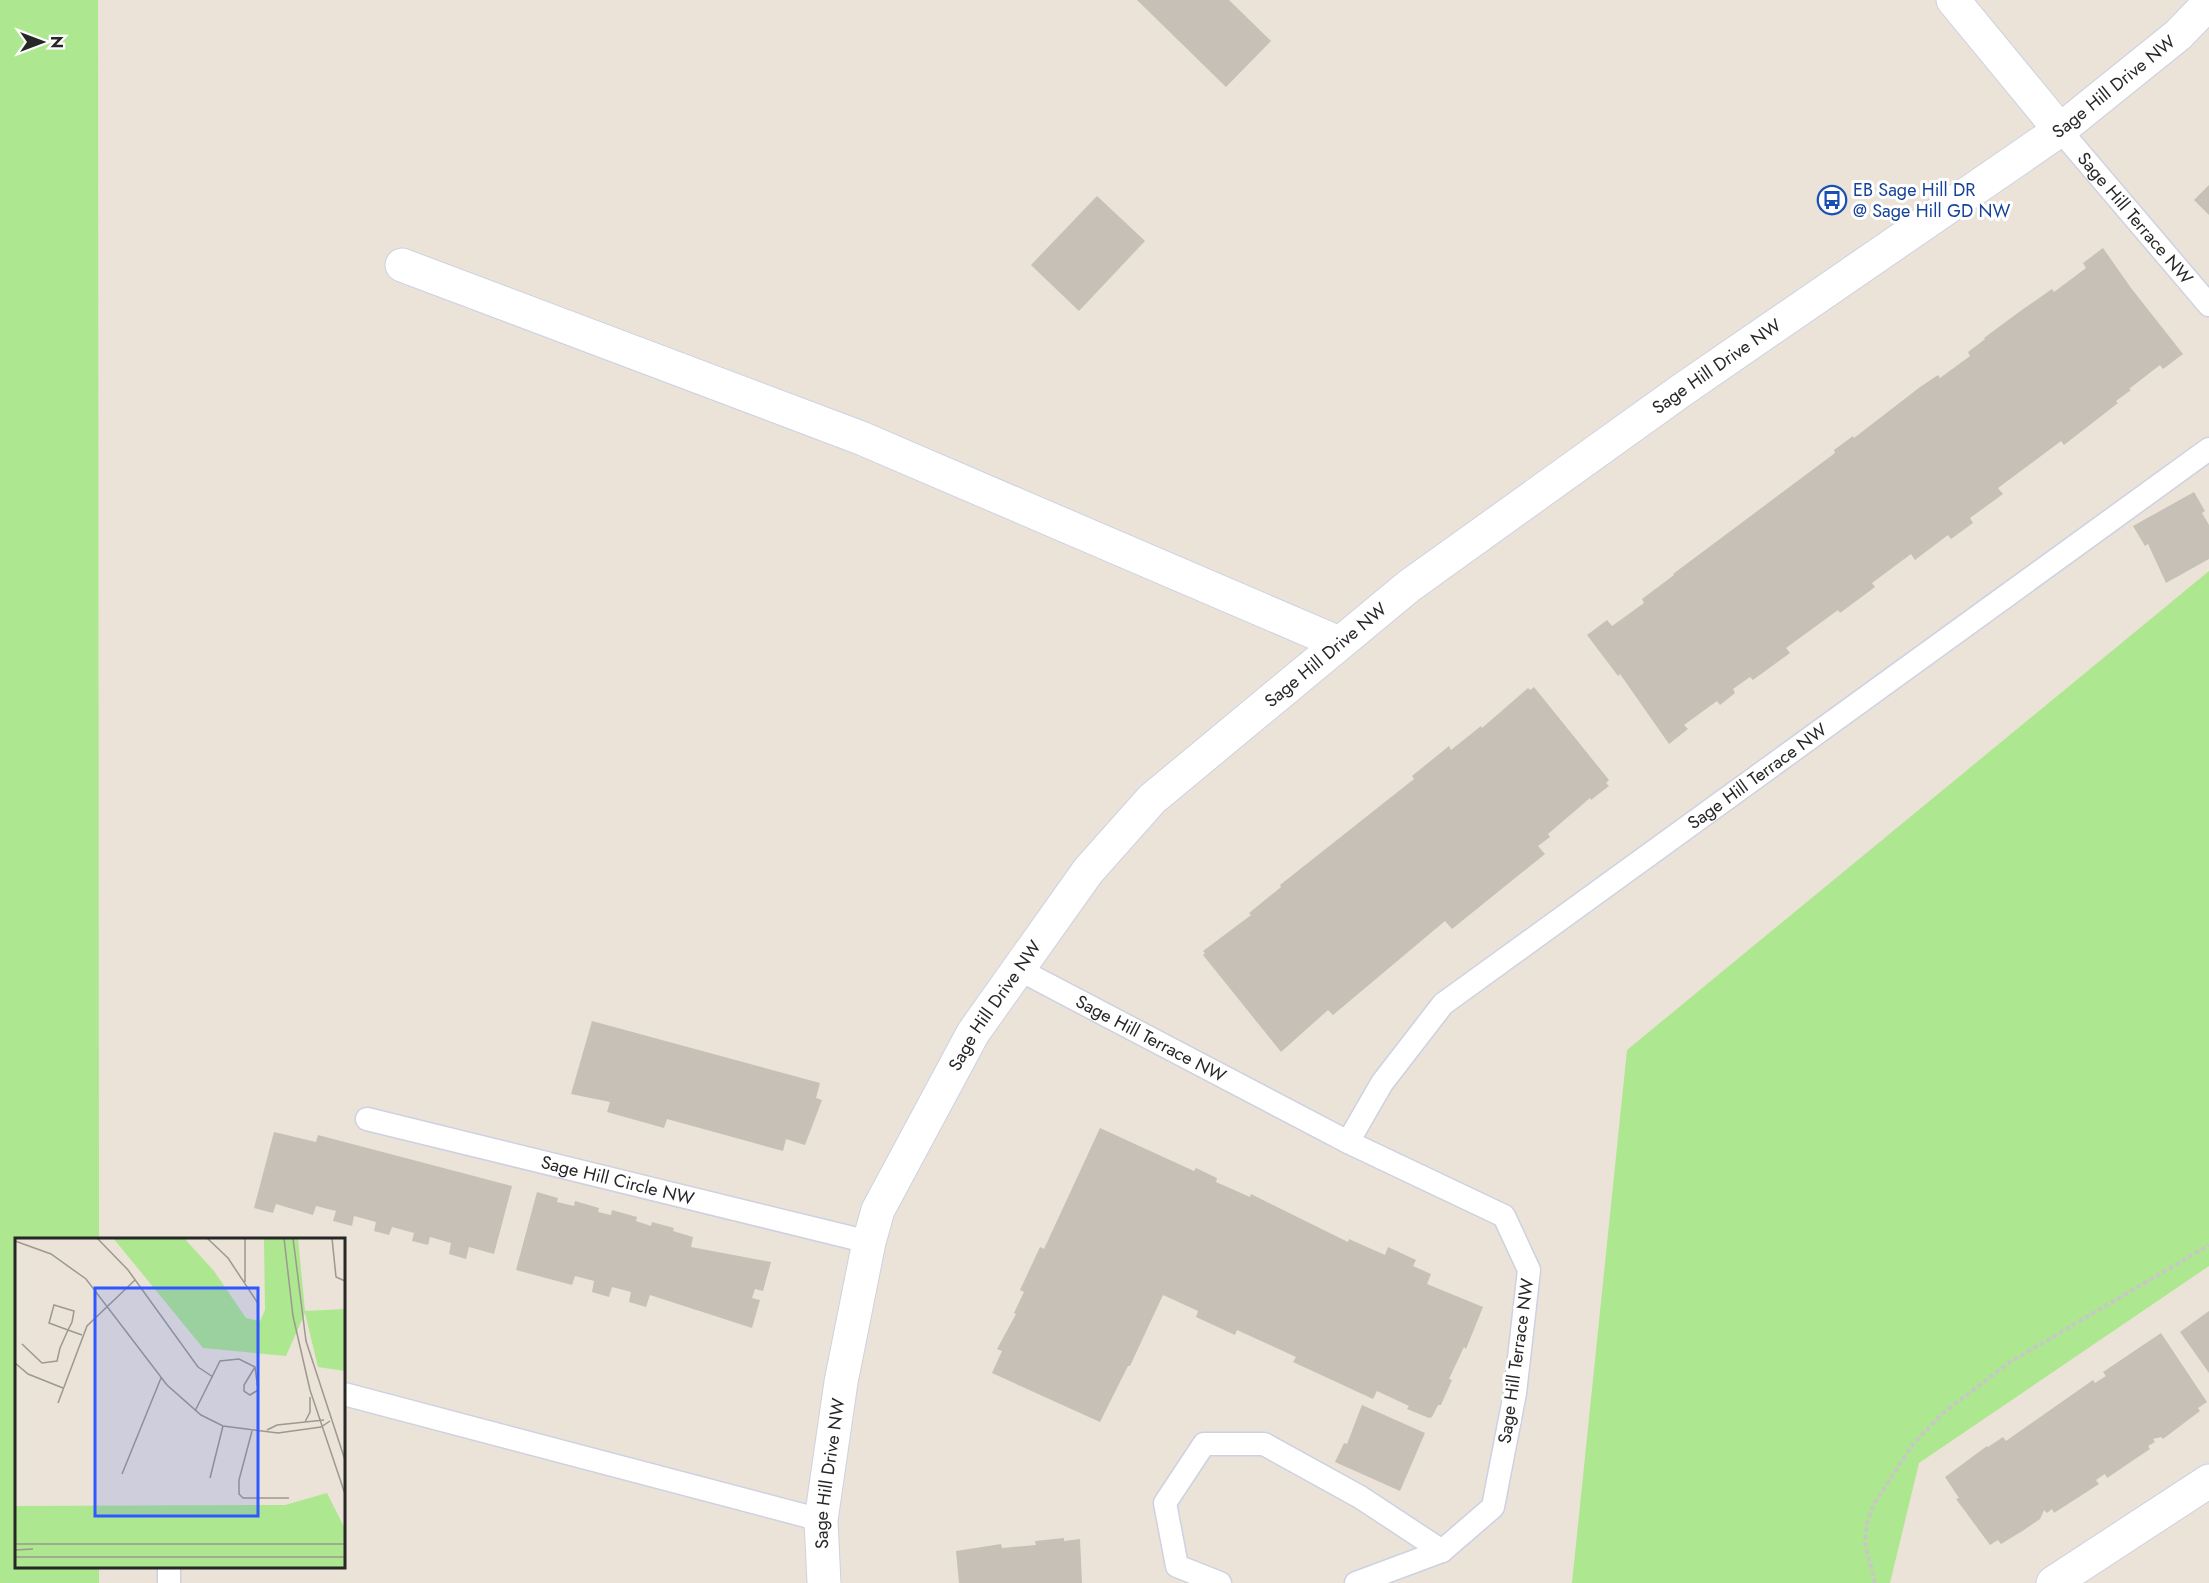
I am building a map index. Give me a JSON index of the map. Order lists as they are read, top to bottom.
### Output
{
  "streets": {
    "street": ["Sage Hill Drive NW"],
    "lane": ["Sage Hill Terrace NW", "Sage Hill Circle NW"]
  },
  "crossings": [
    ["Sage Hill Drive NW", "Sage Hill Terrace NW"],
    ["Sage Hill Drive NW", "Sage Hill Circle NW"]
  ],
  "places": {
    "bus stop": ["EB Sage Hill DR @ Sage Hill GD NW"]
  },
  "north": "right"
}
